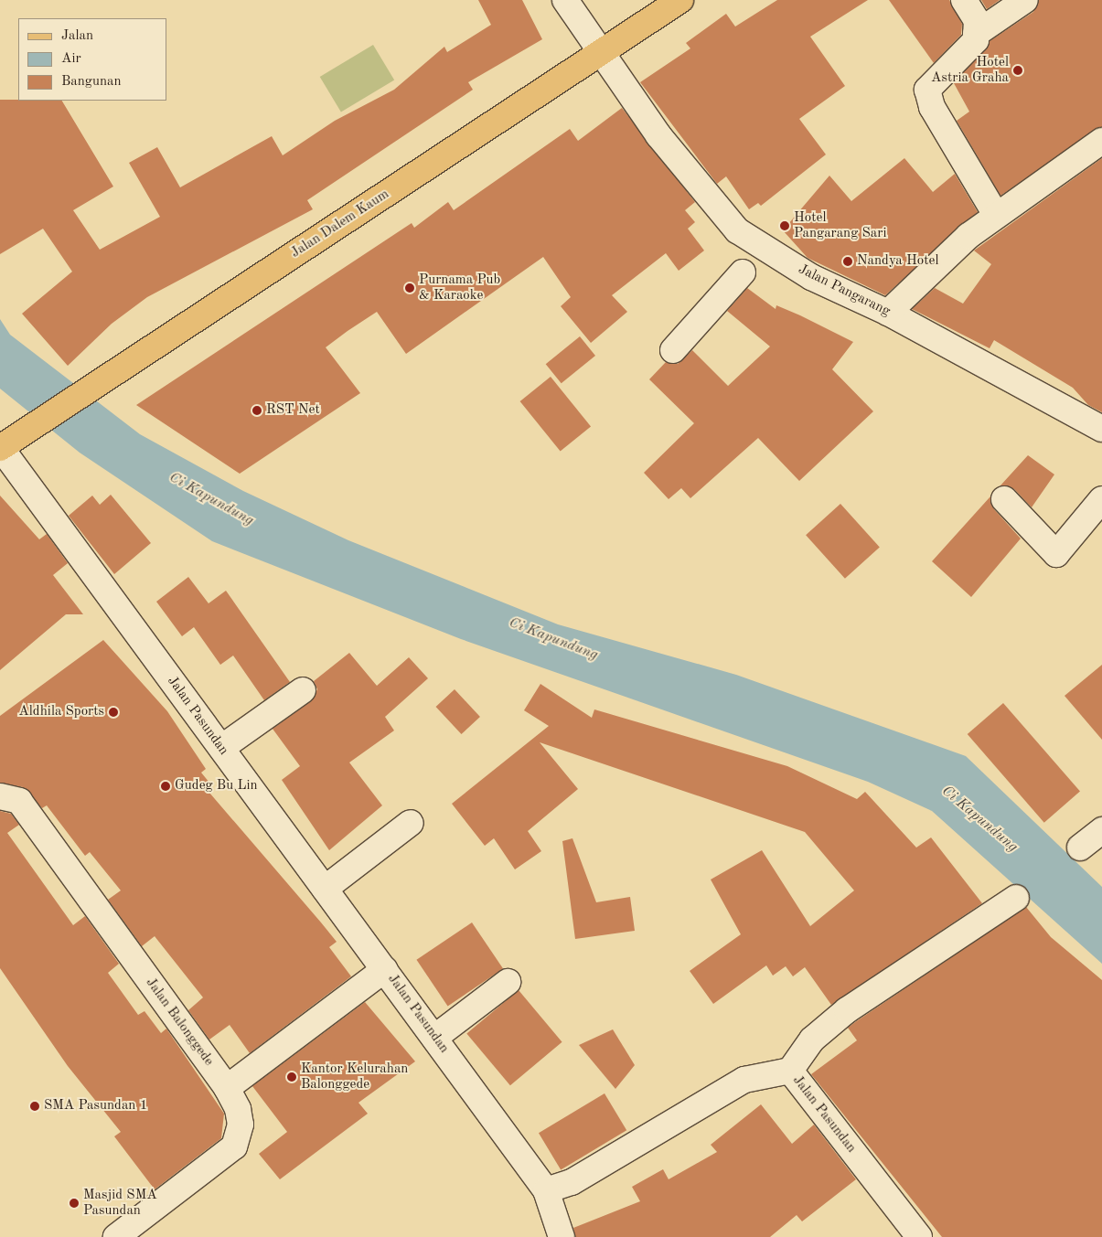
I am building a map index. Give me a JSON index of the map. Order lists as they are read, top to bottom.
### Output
{
  "streets": {
    "main road": ["Jalan Dalem Kaum"],
    "street": ["Jalan Pangarang", "Jalan Pasundan", "Jalan Balonggede"]
  },
  "crossings": [
    ["Jalan Dalem Kaum", "Jalan Pangarang"],
    ["Jalan Dalem Kaum", "Jalan Pasundan"]
  ],
  "water": ["Ci Kapundung"],
  "places": [
    "Hotel Astria Graha",
    "Hotel Pangarang Sari",
    "Nandya Hotel",
    "Purnama Pub & Karaoke",
    "RST Net",
    "Aldhila Sports",
    "Gudeg Bu Lin",
    "Kantor Kelurahan Balonggede",
    "SMA Pasundan 1",
    "Masjid SMA Pasundan"
  ],
  "legend": ["Jalan", "Air", "Bangunan"]
}
